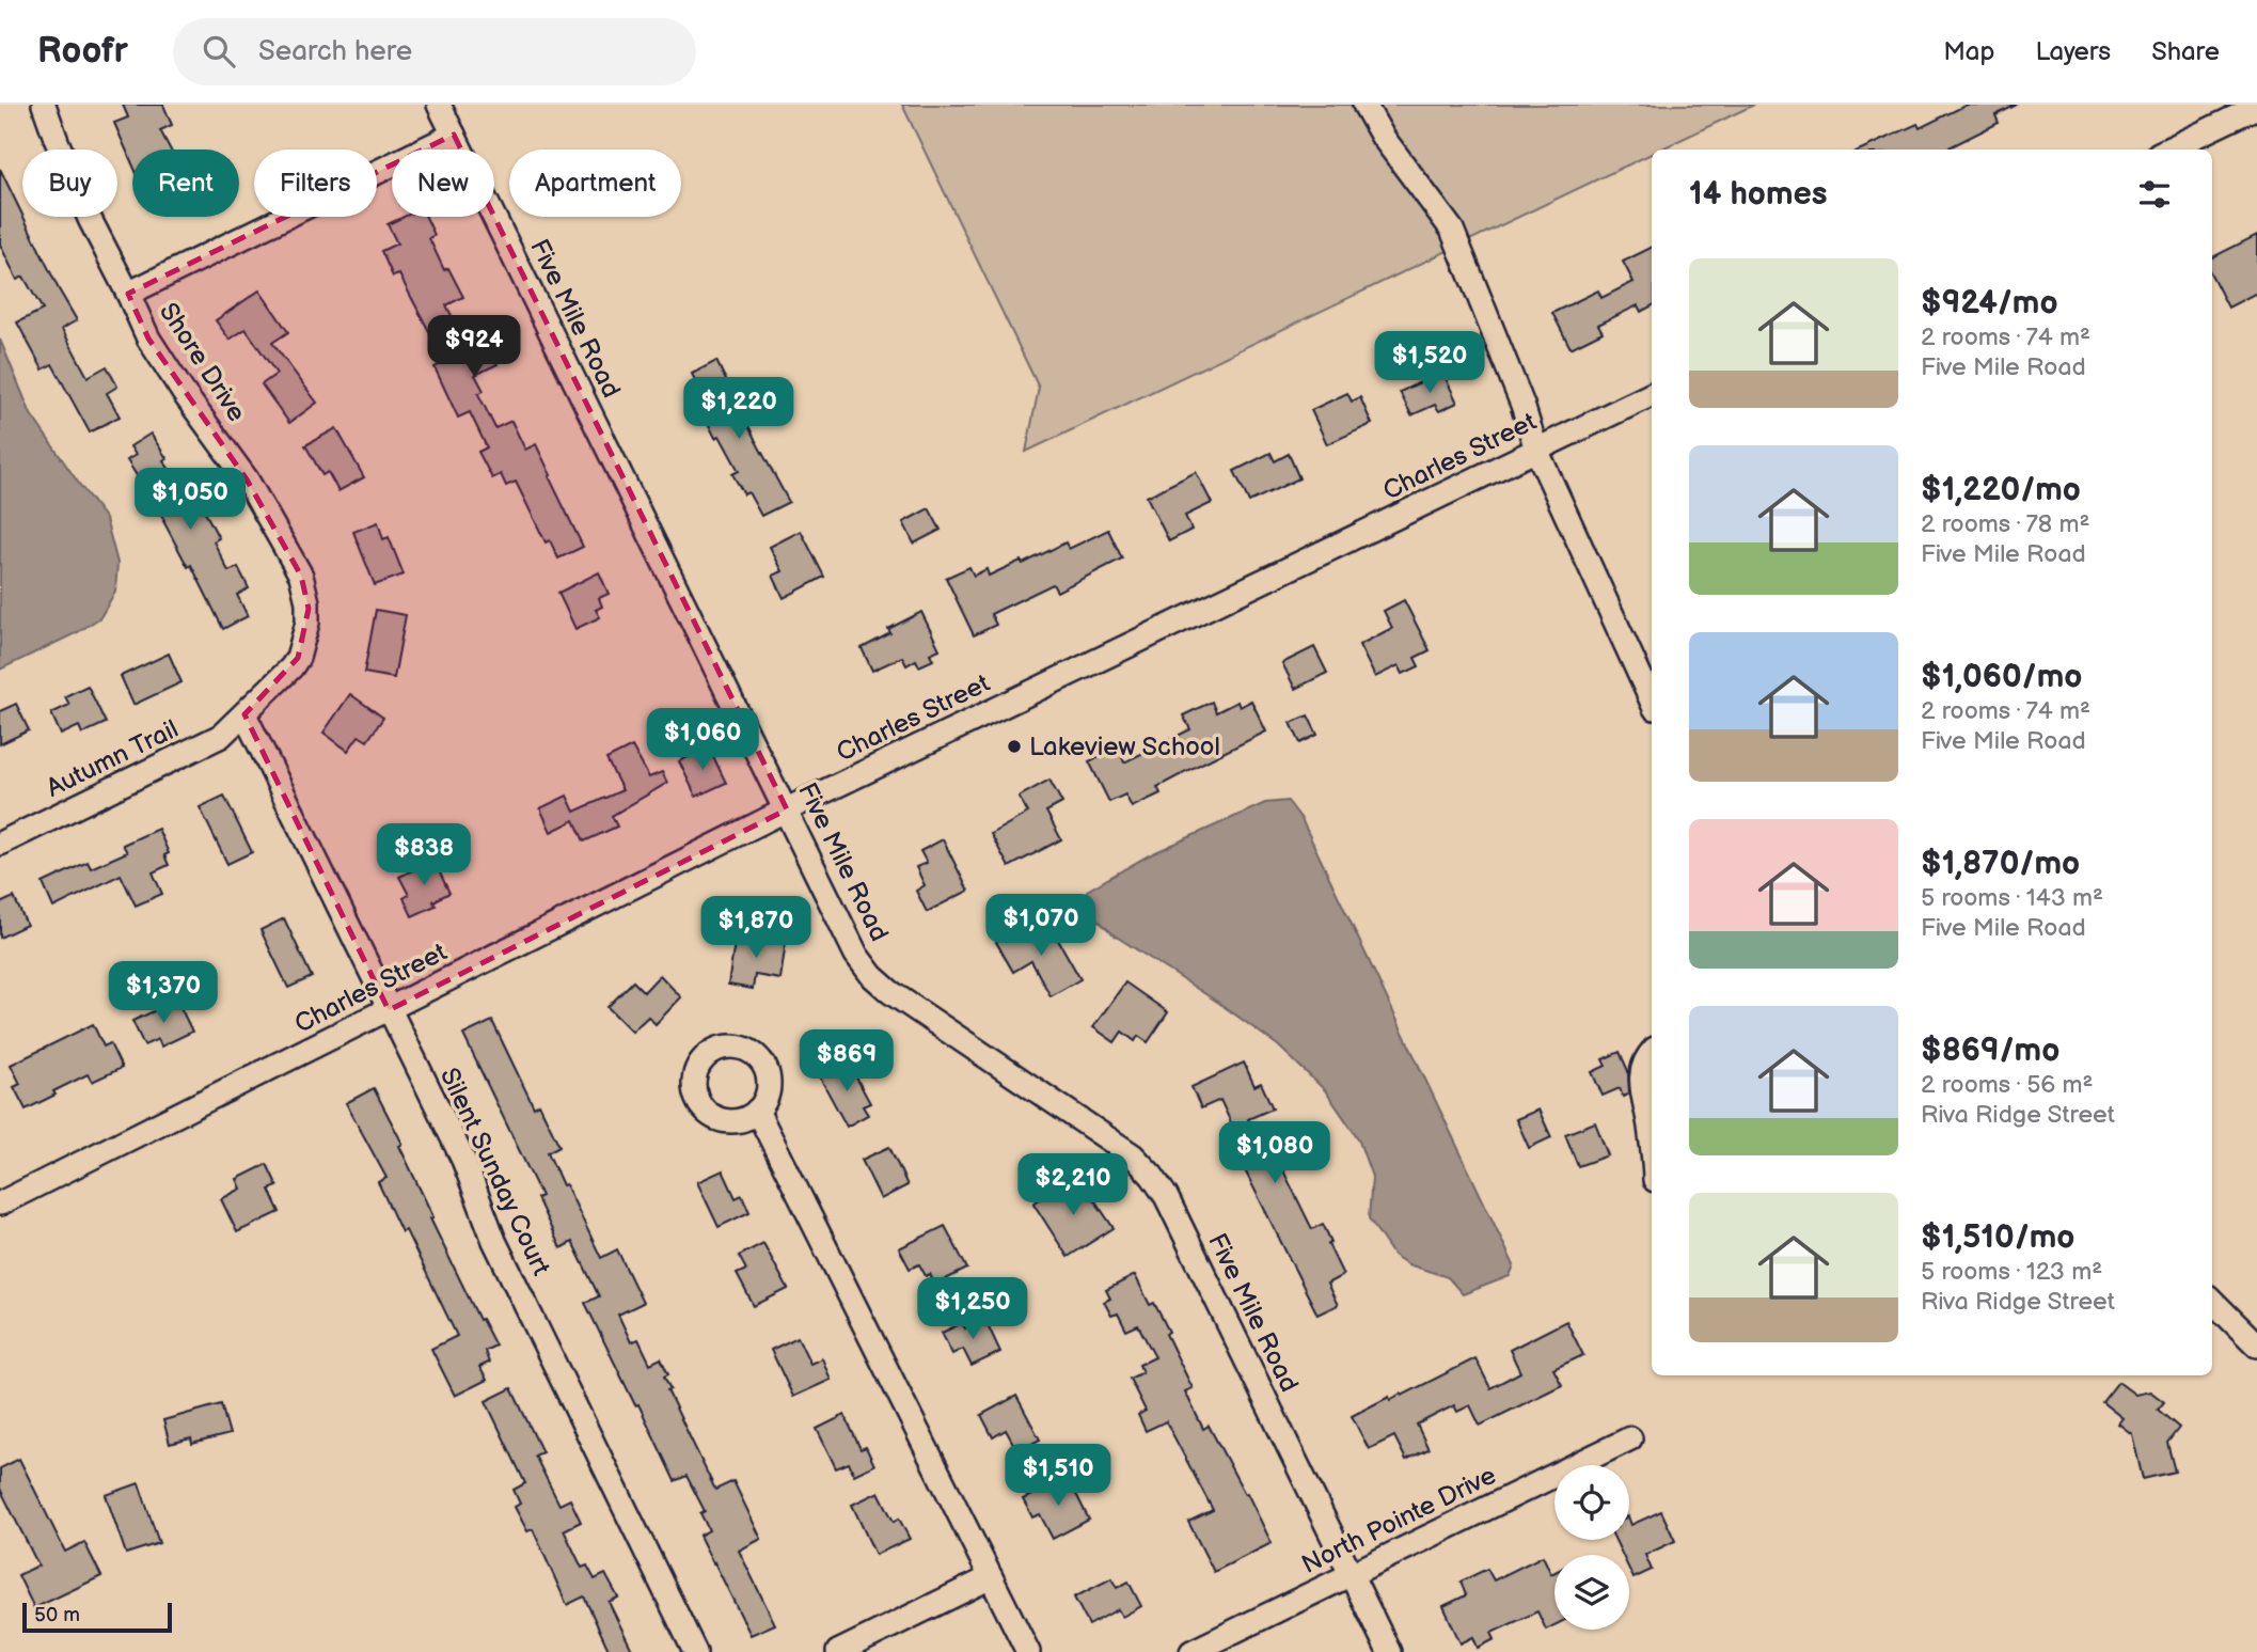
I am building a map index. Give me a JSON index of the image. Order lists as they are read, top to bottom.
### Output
{
  "streets": {
    "street": [
      "Five Mile Road",
      "Shore Drive",
      "Charles Street",
      "Autumn Trail",
      "Silent Sunday Court",
      "North Pointe Drive"
    ]
  },
  "crossings": [
    ["Five Mile Road", "Charles Street"],
    ["Five Mile Road", "North Pointe Drive"],
    ["Shore Drive", "Autumn Trail"],
    ["Shore Drive", "Silent Sunday Court"],
    ["Charles Street", "Silent Sunday Court"],
    ["Autumn Trail", "Silent Sunday Court"]
  ],
  "places": ["Lakeview School"],
  "scale_bar": "50 m",
  "page": {
    "header": "Roofr",
    "search": "Search here",
    "nav": ["Map", "Layers", "Share"],
    "chip": [
      "Buy",
      "Rent",
      "Filters",
      "New",
      "Apartment"
    ],
    "heading": "14 homes",
    "list": [
      {
        "name": "$924/mo",
        "note": "2 rooms · 74 m² · Five Mile Road"
      },
      {
        "name": "$1,220/mo",
        "note": "2 rooms · 78 m² · Five Mile Road"
      },
      {
        "name": "$1,060/mo",
        "note": "2 rooms · 74 m² · Five Mile Road"
      },
      {
        "name": "$1,870/mo",
        "note": "5 rooms · 143 m² · Five Mile Road"
      },
      {
        "name": "$869/mo",
        "note": "2 rooms · 56 m² · Riva Ridge Street"
      },
      {
        "name": "$1,510/mo",
        "note": "5 rooms · 123 m² · Riva Ridge Street"
      }
    ],
    "price": [
      "$924",
      "$1,520",
      "$1,220",
      "$1,050",
      "$1,060",
      "$838",
      "$1,070",
      "$1,870",
      "$1,370",
      "$869",
      "$1,080",
      "$2,210",
      "$1,250",
      "$1,510"
    ],
    "scale": "50 m"
  }
}
